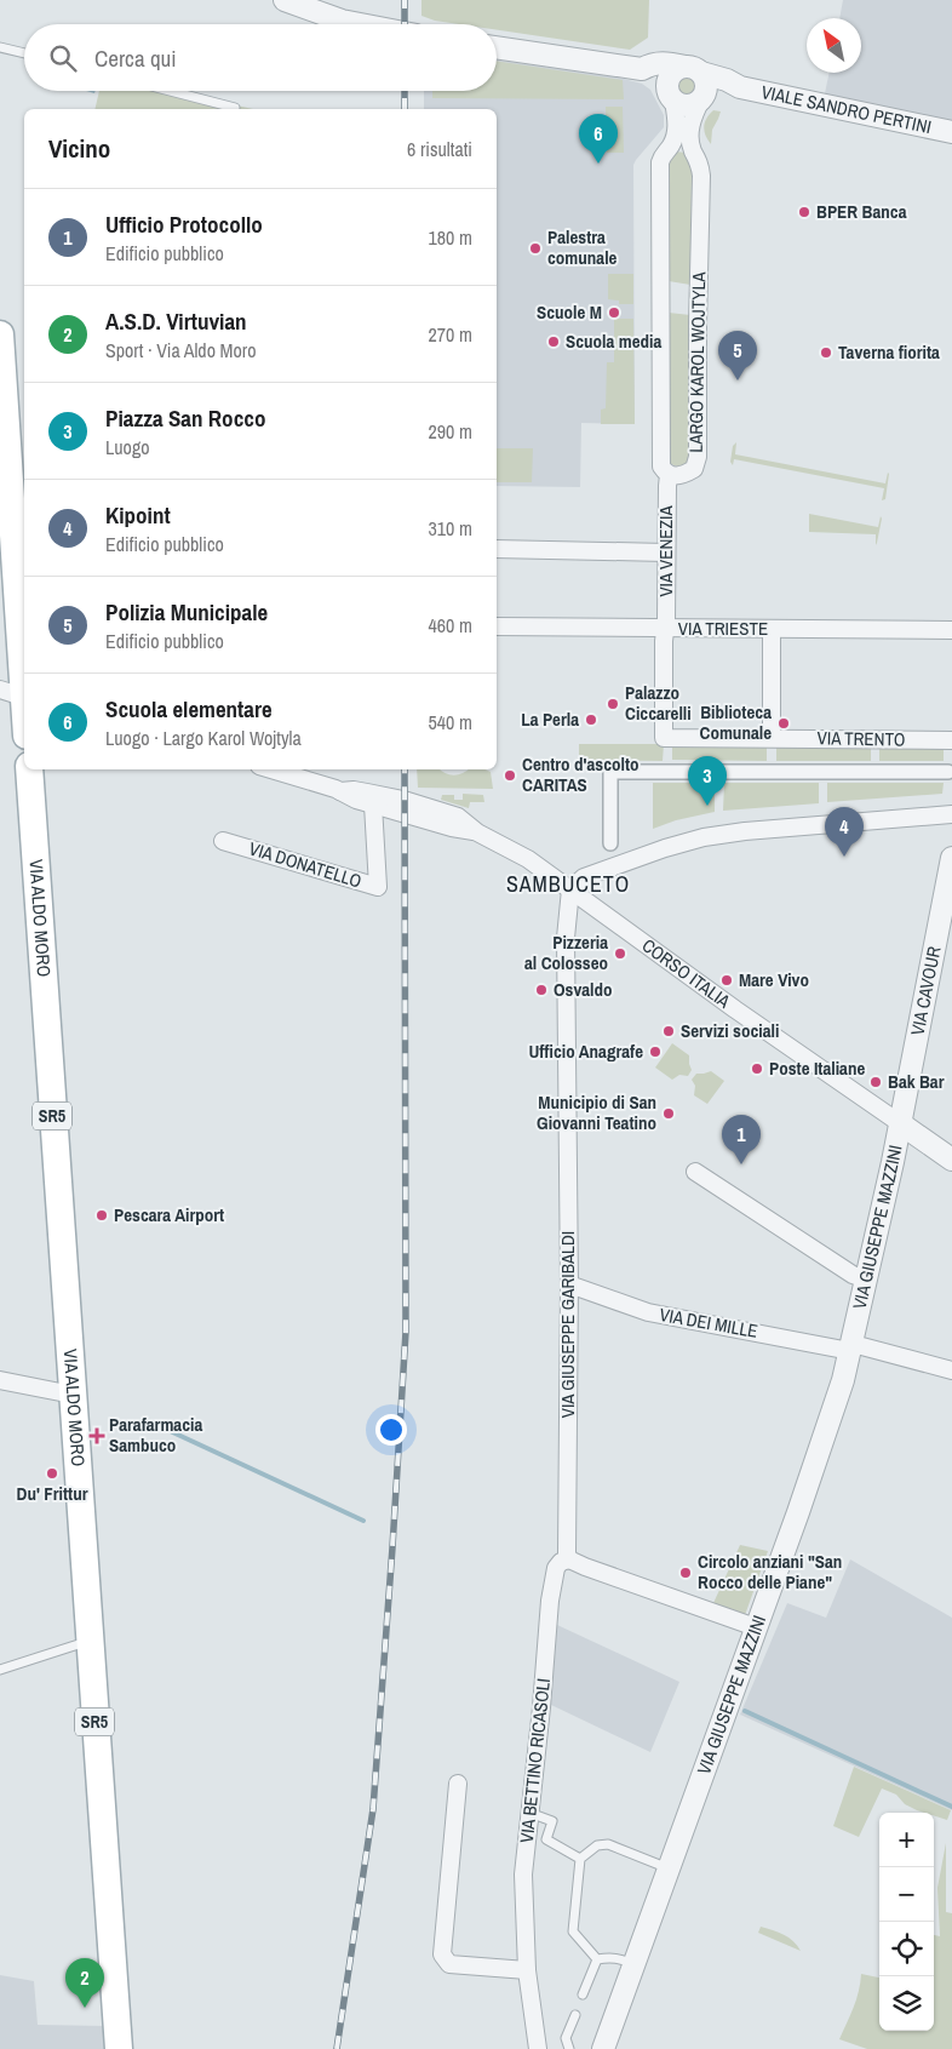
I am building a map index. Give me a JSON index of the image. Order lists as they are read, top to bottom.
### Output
{
  "streets": {
    "main road": ["VIA ALDO MORO", "SR5"],
    "street": [
      "VIALE SANDRO PERTINI",
      "LARGO KAROL WOJTYLA",
      "VIA VENEZIA",
      "VIA TRIESTE",
      "VIA TRENTO",
      "VIA DONATELLO",
      "CORSO ITALIA",
      "VIA CAVOUR",
      "VIA GIUSEPPE MAZZINI",
      "VIA DEI MILLE",
      "VIA GIUSEPPE GARIBALDI",
      "VIA BETTINO RICASOLI"
    ]
  },
  "crossings": [
    ["VIALE SANDRO PERTINI", "LARGO KAROL WOJTYLA"],
    ["LARGO KAROL WOJTYLA", "VIA VENEZIA"],
    ["VIA VENEZIA", "VIA TRIESTE"],
    ["VIA VENEZIA", "VIA TRENTO"],
    ["VIA DONATELLO", "CORSO ITALIA"],
    ["CORSO ITALIA", "VIA CAVOUR"],
    ["CORSO ITALIA", "VIA GIUSEPPE MAZZINI"],
    ["CORSO ITALIA", "VIA GIUSEPPE GARIBALDI"],
    ["VIA CAVOUR", "VIA GIUSEPPE MAZZINI"],
    ["VIA GIUSEPPE MAZZINI", "VIA DEI MILLE"],
    ["VIA DEI MILLE", "VIA GIUSEPPE GARIBALDI"],
    ["VIA GIUSEPPE GARIBALDI", "VIA BETTINO RICASOLI"]
  ],
  "districts": ["SAMBUCETO"],
  "places": {
    "other": [
      "BPER Banca",
      "Palestra comunale",
      "Scuole M",
      "Scuola media",
      "Taverna fiorita",
      "Palazzo Ciccarelli",
      "La Perla",
      "Biblioteca Comunale",
      "Centro d'ascolto CARITAS",
      "Pizzeria al Colosseo",
      "Mare Vivo",
      "Osvaldo",
      "Servizi sociali",
      "Ufficio Anagrafe",
      "Poste Italiane",
      "Bak Bar",
      "Municipio di San Giovanni Teatino",
      "Pescara Airport",
      "Du' Frittur",
      "Circolo anziani \"San Rocco delle Piane\""
    ],
    "health": ["Parafarmacia Sambuco"]
  },
  "north": "top left",
  "page": {
    "search": "Cerca qui",
    "heading": ["Vicino", "6 risultati"],
    "pins": [
      "6",
      "5",
      "3",
      "4",
      "1",
      "2"
    ],
    "list": [
      {
        "mark": "1",
        "name": "Ufficio Protocollo",
        "note": "Edificio pubblico",
        "value": "180 m"
      },
      {
        "mark": "2",
        "name": "A.S.D. Virtuvian",
        "note": "Sport · Via Aldo Moro",
        "value": "270 m"
      },
      {
        "mark": "3",
        "name": "Piazza San Rocco",
        "note": "Luogo",
        "value": "290 m"
      },
      {
        "mark": "4",
        "name": "Kipoint",
        "note": "Edificio pubblico",
        "value": "310 m"
      },
      {
        "mark": "5",
        "name": "Polizia Municipale",
        "note": "Edificio pubblico",
        "value": "460 m"
      },
      {
        "mark": "6",
        "name": "Scuola elementare",
        "note": "Luogo · Largo Karol Wojtyla",
        "value": "540 m"
      }
    ],
    "map_buttons": ["+", "−"]
  }
}
